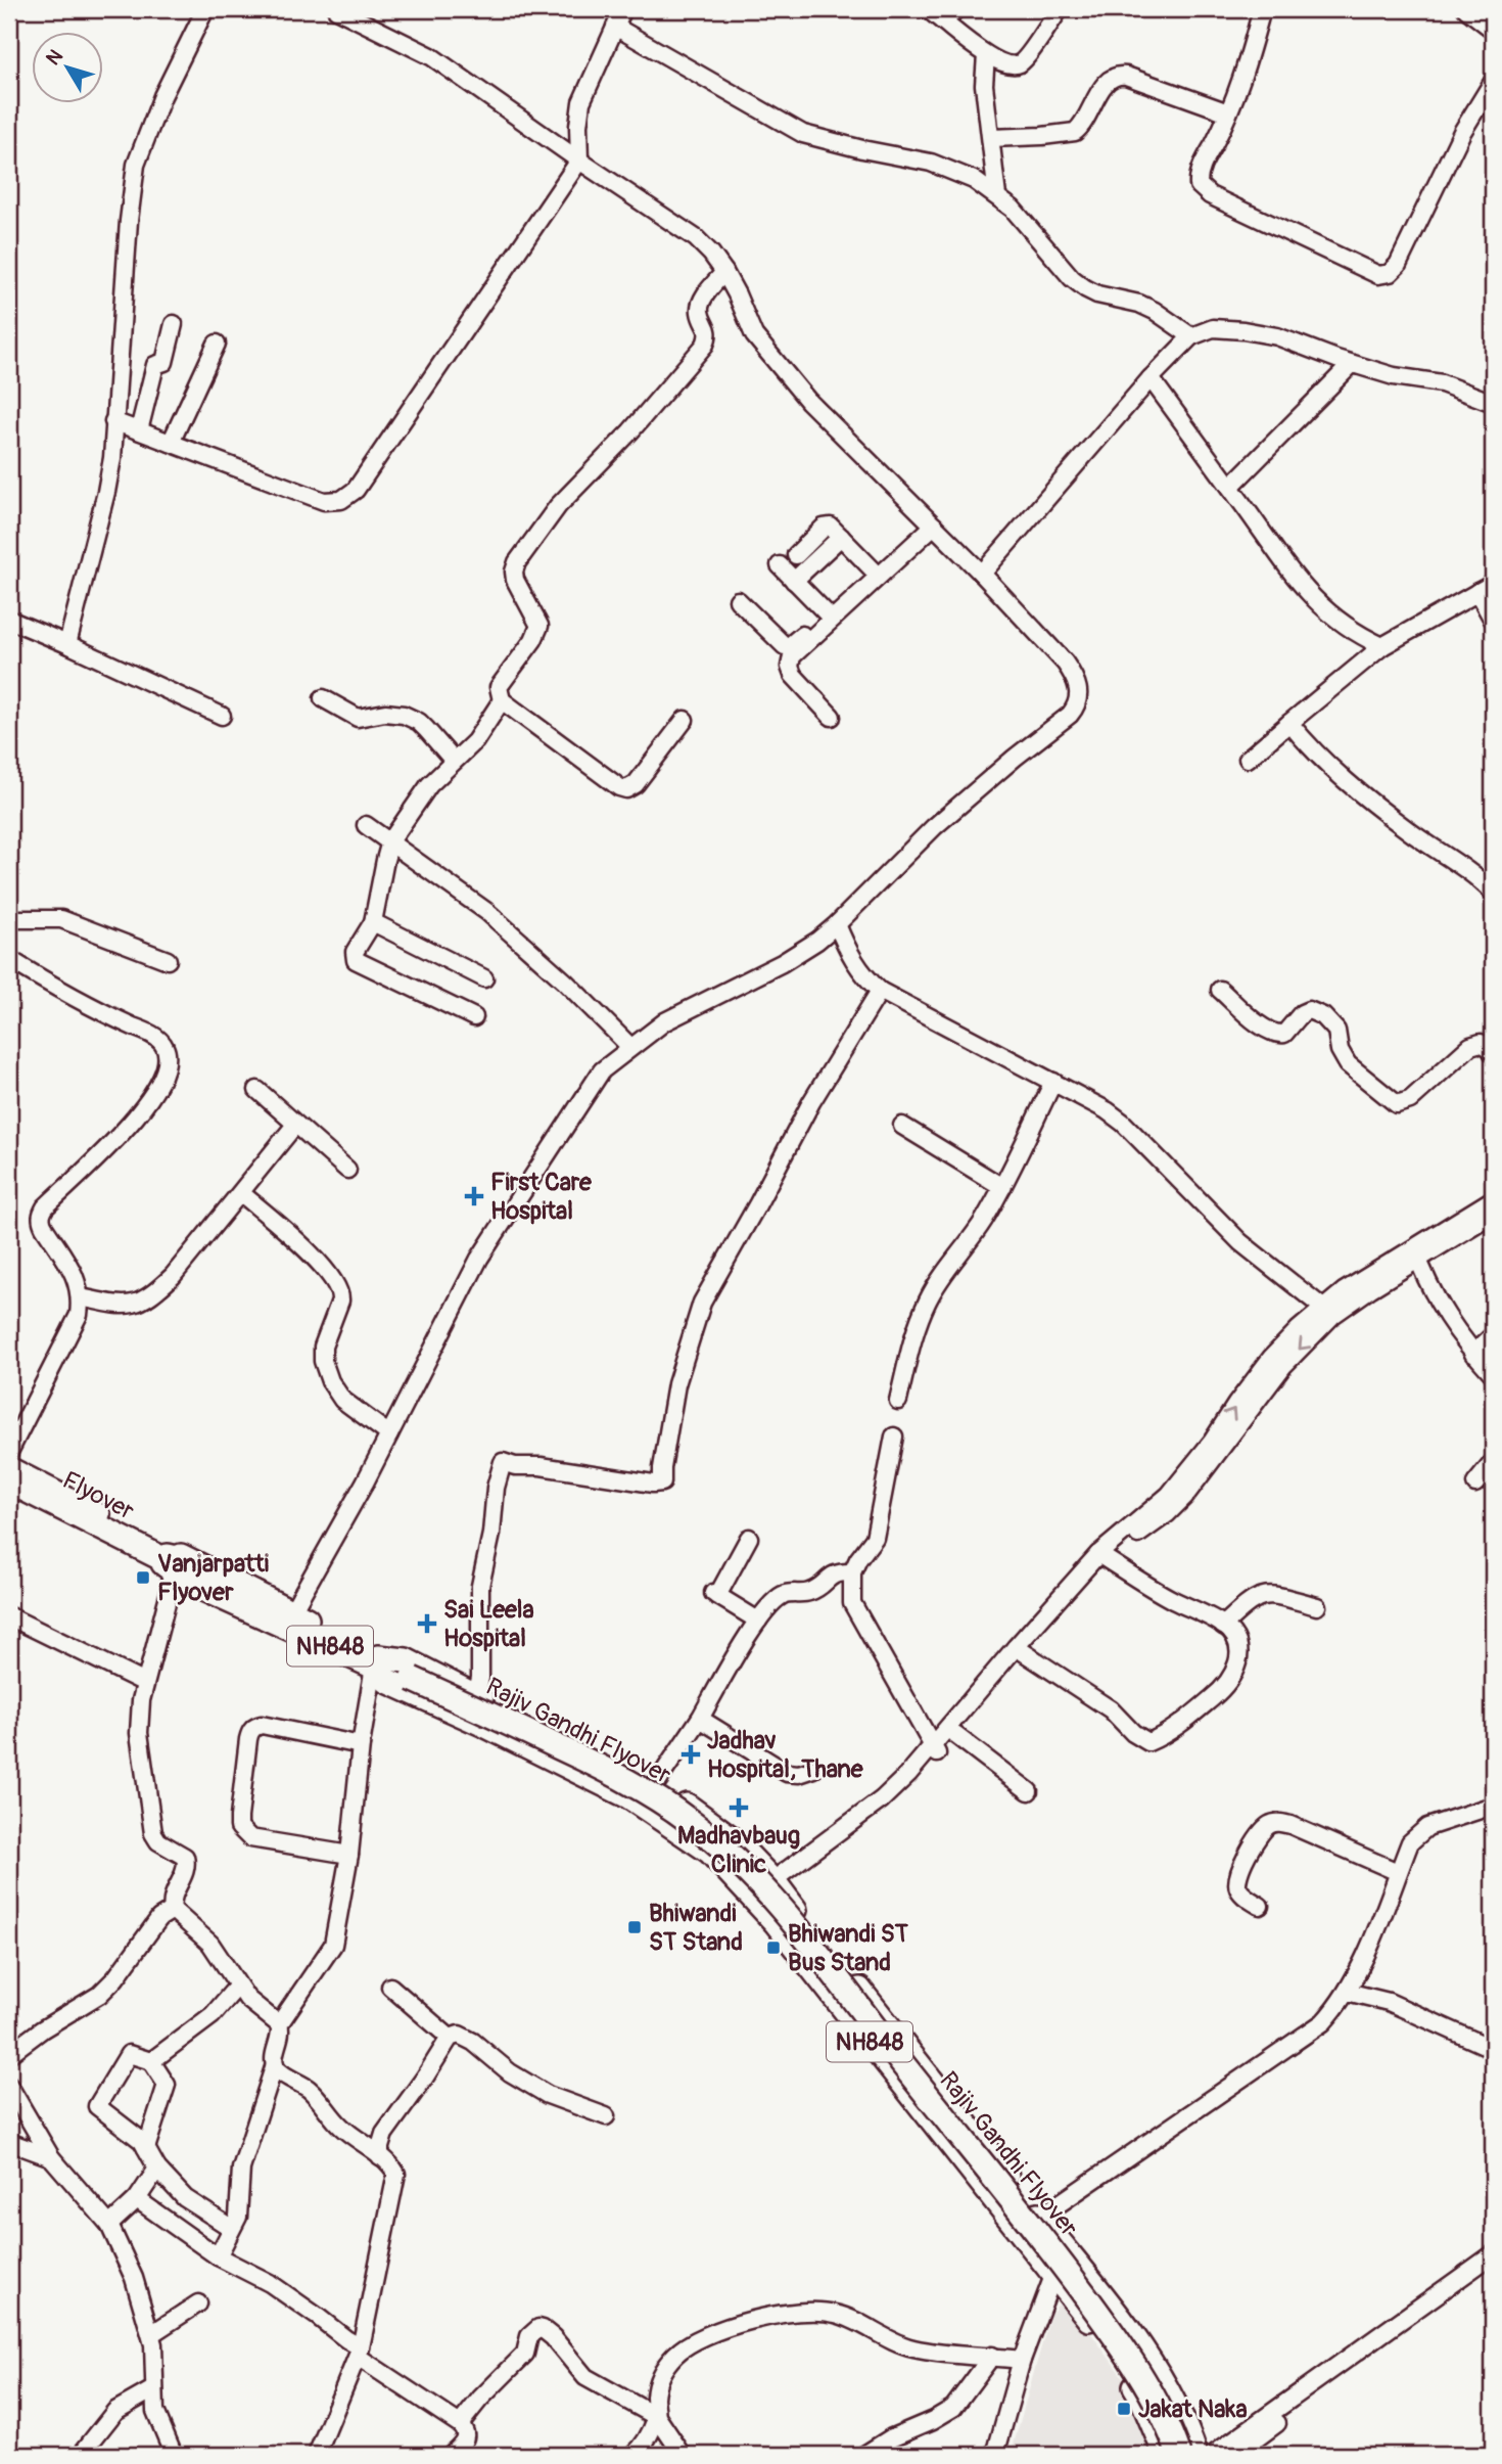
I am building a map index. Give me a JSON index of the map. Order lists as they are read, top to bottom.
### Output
{
  "streets": {
    "highway": ["Flyover", "NH848", "Rajiv Gandhi Flyover"]
  },
  "crossings": [
    ["Flyover", "NH848"],
    ["NH848", "Rajiv Gandhi Flyover"]
  ],
  "places": {
    "health": [
      "First Care Hospital",
      "Sai Leela Hospital",
      "Jadhav Hospital, Thane",
      "Madhavbaug Clinic"
    ],
    "transit": [
      "Vanjarpatti Flyover",
      "Bhiwandi ST Stand",
      "Bhiwandi ST Bus Stand",
      "Jakat Naka"
    ]
  },
  "north": "top left"
}
